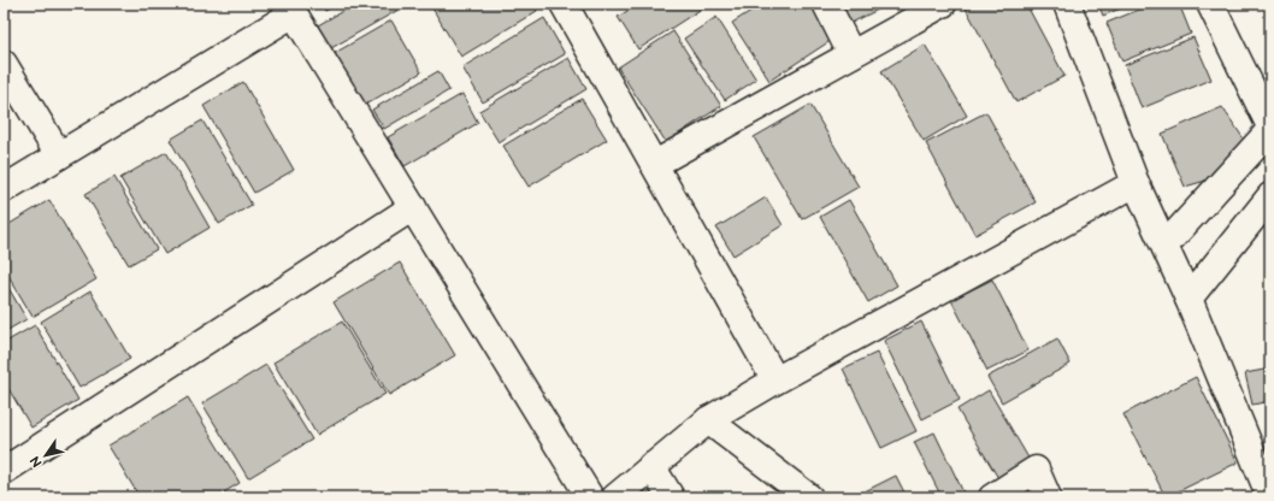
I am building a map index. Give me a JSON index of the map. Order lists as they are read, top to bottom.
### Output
{
  "north": "bottom left"
}
